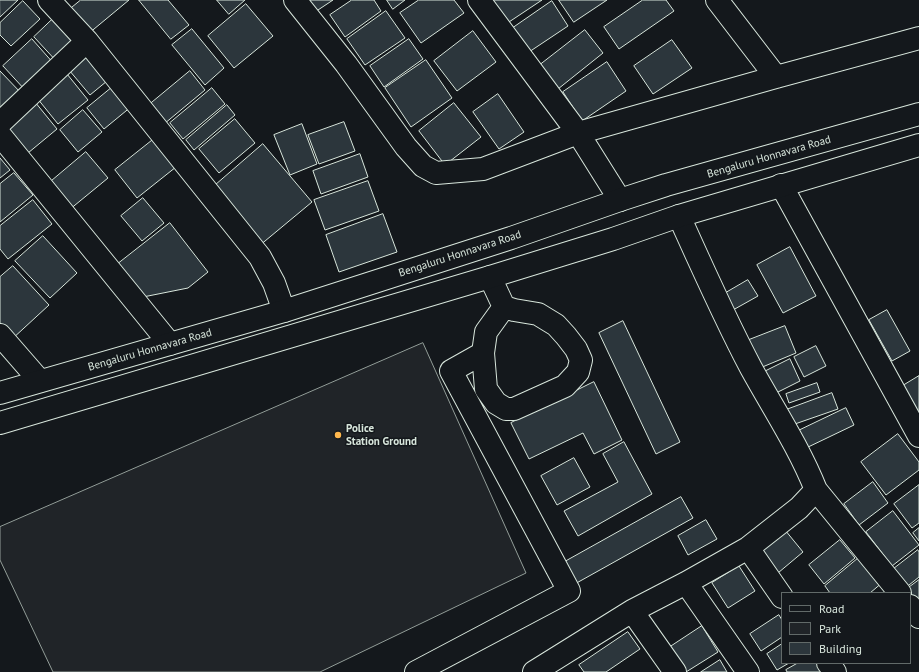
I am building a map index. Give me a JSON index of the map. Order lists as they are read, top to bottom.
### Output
{
  "streets": {
    "street": ["Bengaluru Honnavara Road"]
  },
  "places": ["Police Station Ground"],
  "legend": ["Road", "Park", "Building"]
}
